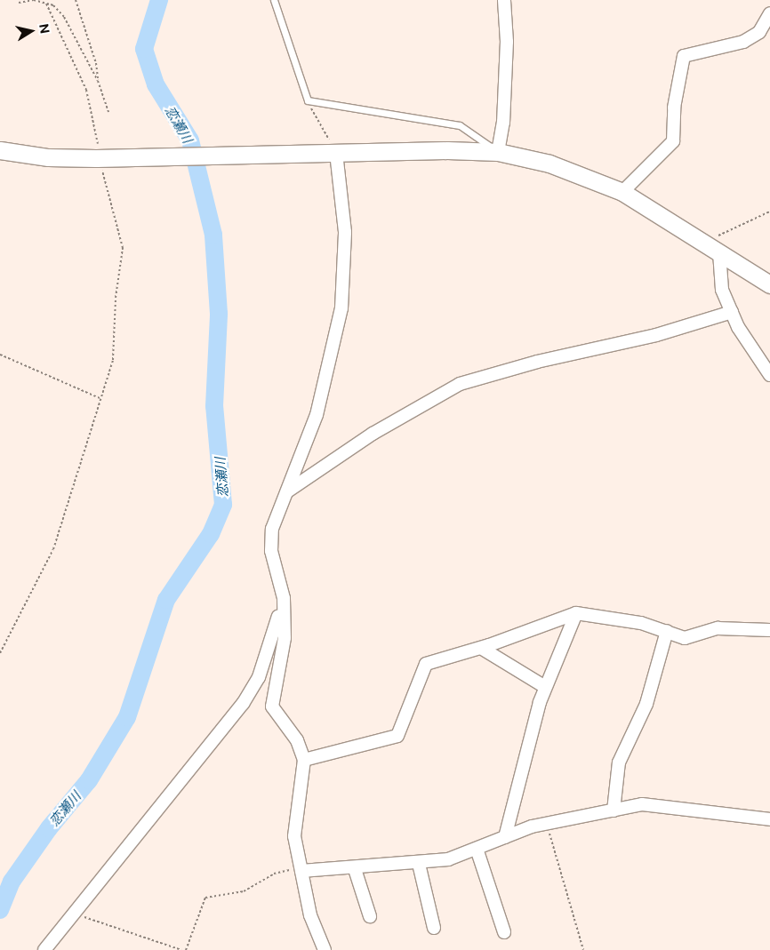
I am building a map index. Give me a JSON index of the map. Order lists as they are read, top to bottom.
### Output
{
  "water": ["恋瀬川"],
  "north": "right"
}
